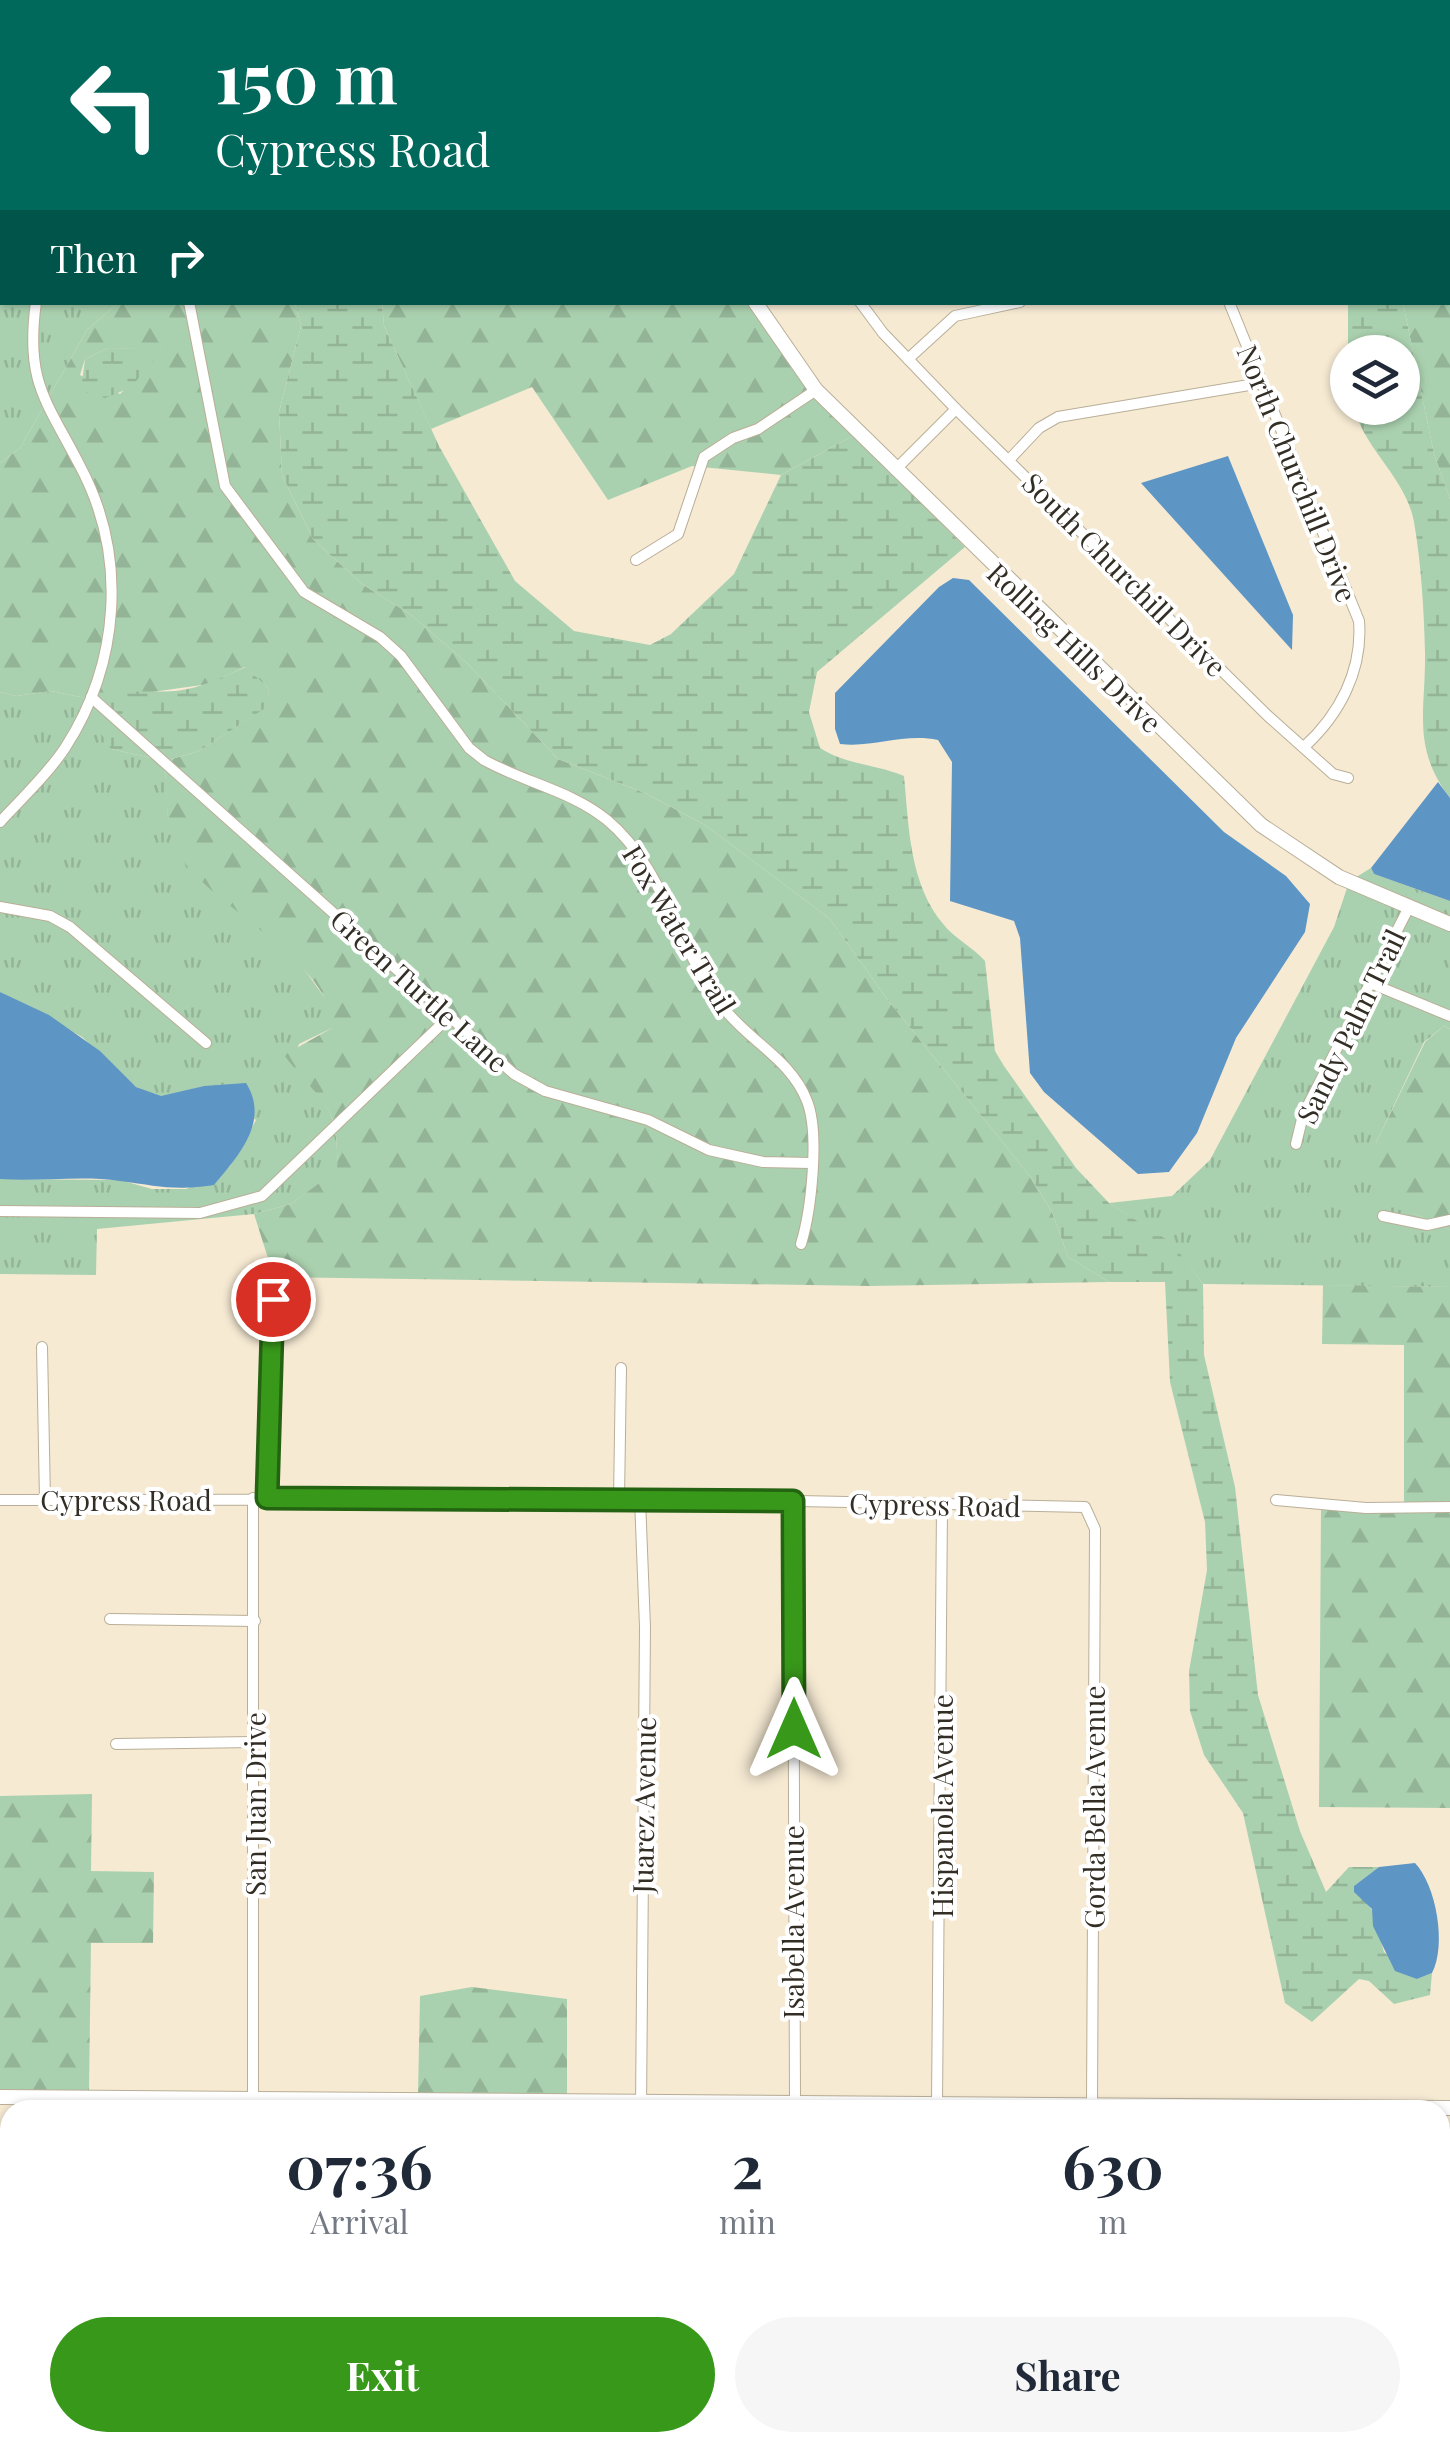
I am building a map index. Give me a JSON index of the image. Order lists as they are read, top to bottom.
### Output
{
  "streets": {
    "street": [
      "North Churchill Drive",
      "South Churchill Drive",
      "Rolling Hills Drive",
      "Fox Water Trail",
      "Green Turtle Lane",
      "Sandy Palm Trail",
      "Cypress Road",
      "San Juan Drive",
      "Juarez Avenue",
      "Hispanola Avenue",
      "Gorda Bella Avenue",
      "Isabella Avenue"
    ]
  },
  "crossings": [
    ["North Churchill Drive", "South Churchill Drive"],
    ["Rolling Hills Drive", "Sandy Palm Trail"],
    ["Fox Water Trail", "Green Turtle Lane"],
    ["Cypress Road", "San Juan Drive"],
    ["Cypress Road", "Juarez Avenue"],
    ["Cypress Road", "Hispanola Avenue"],
    ["Cypress Road", "Gorda Bella Avenue"],
    ["Cypress Road", "Isabella Avenue"]
  ],
  "page": {
    "turn": ["150 m", "Cypress Road"],
    "then": "Then",
    "eta": [
      "07:36",
      "Arrival",
      "2",
      "min",
      "630",
      "m"
    ],
    "buttons": ["Exit", "Share"]
  }
}
